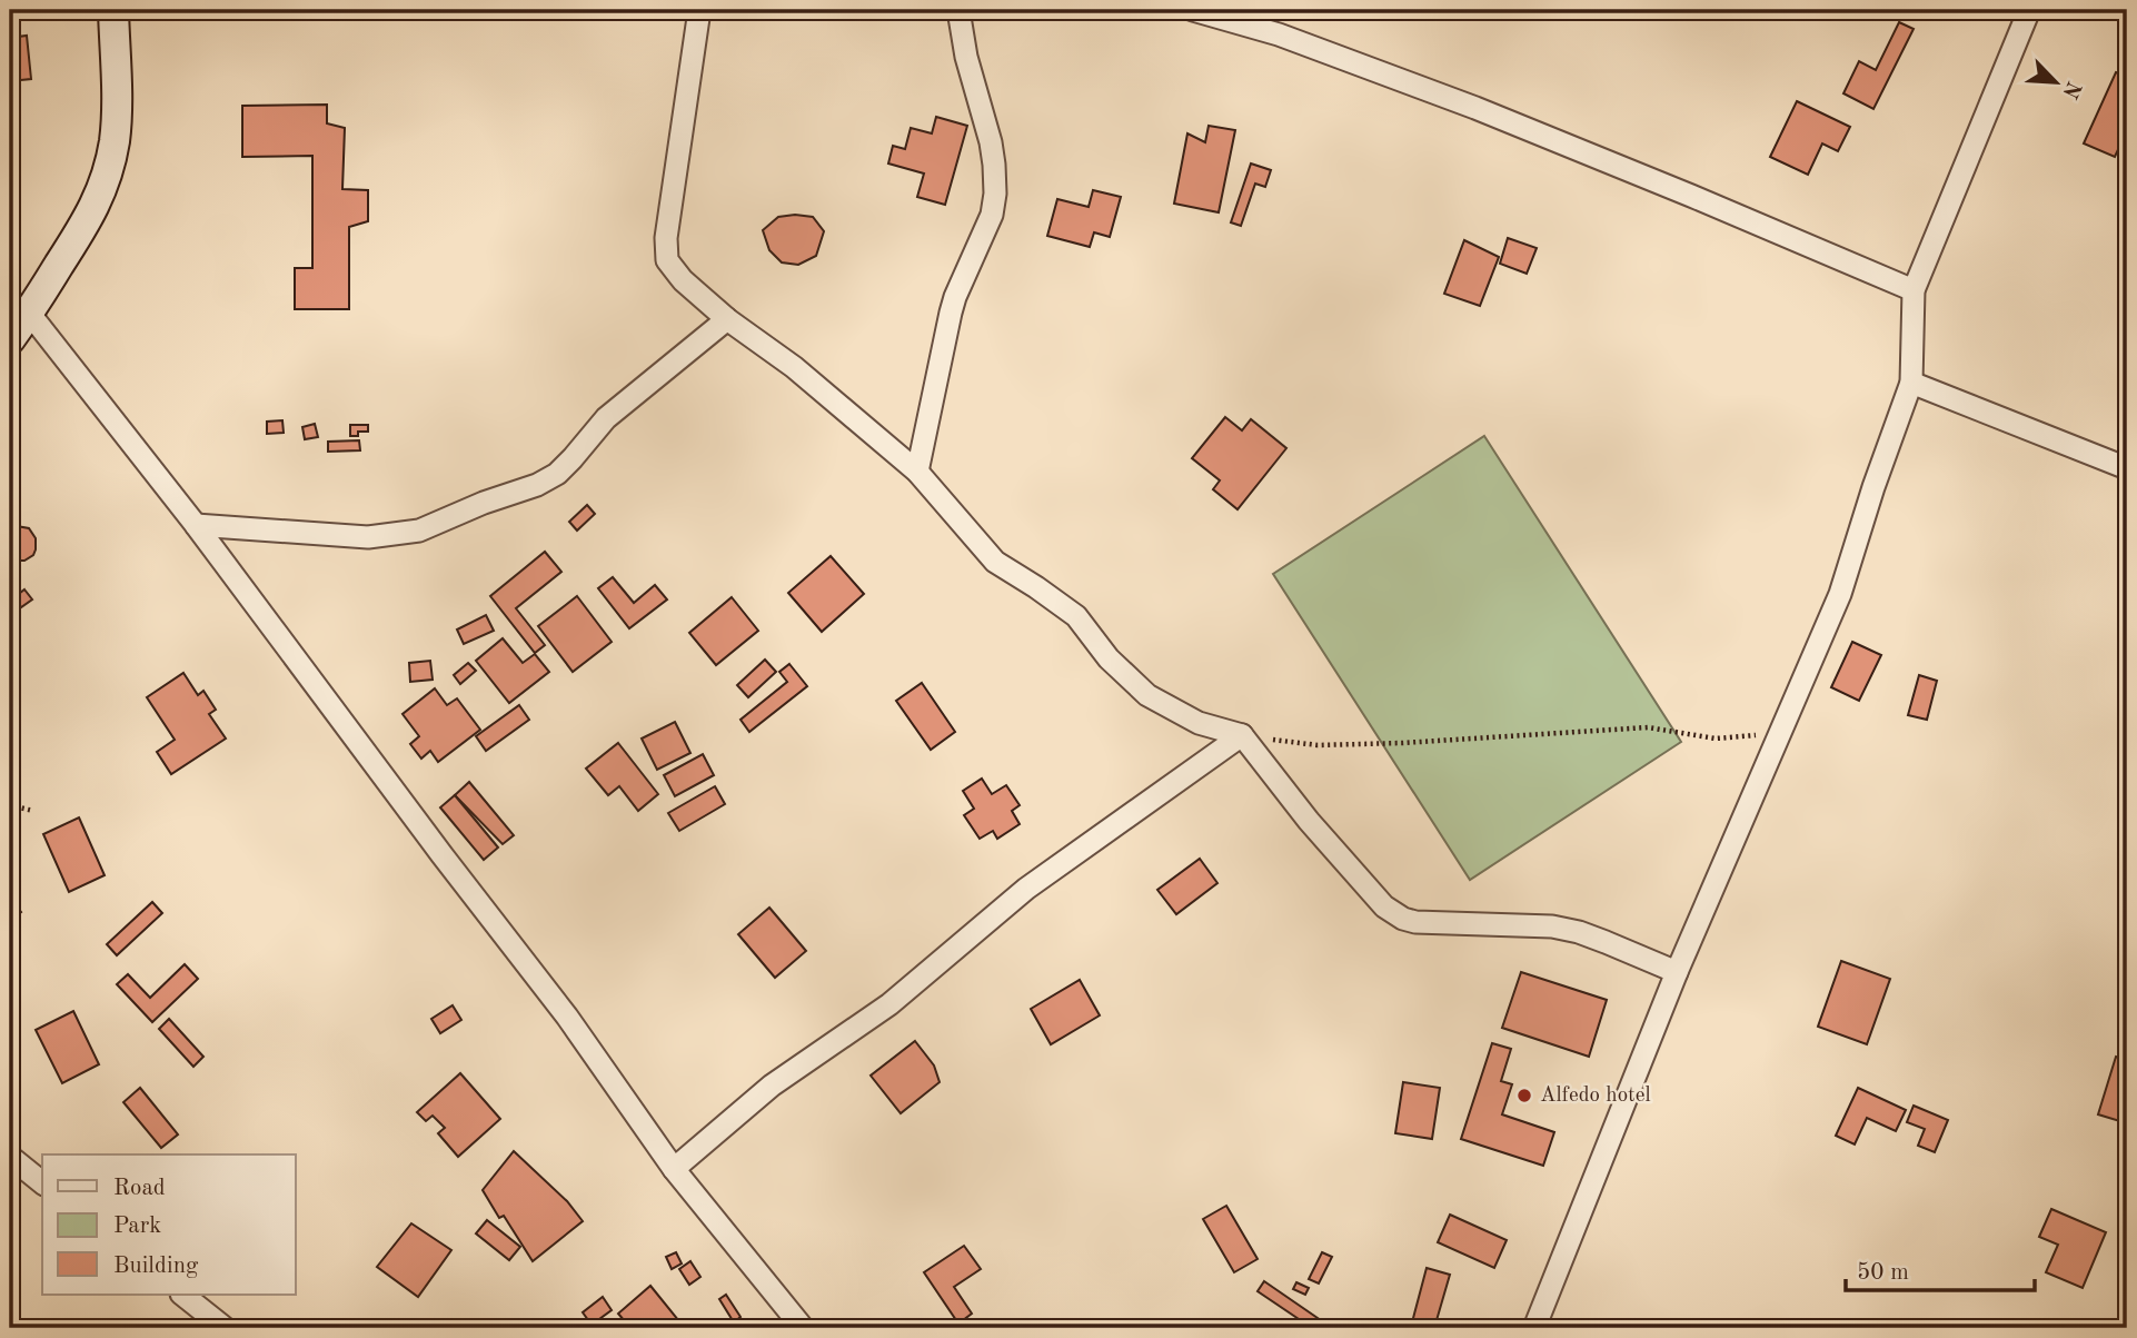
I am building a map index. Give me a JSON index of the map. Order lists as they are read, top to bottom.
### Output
{
  "places": ["Alfedo hotel"],
  "legend": ["Road", "Park", "Building"],
  "scale_bar": "50 m",
  "north": "bottom right"
}
